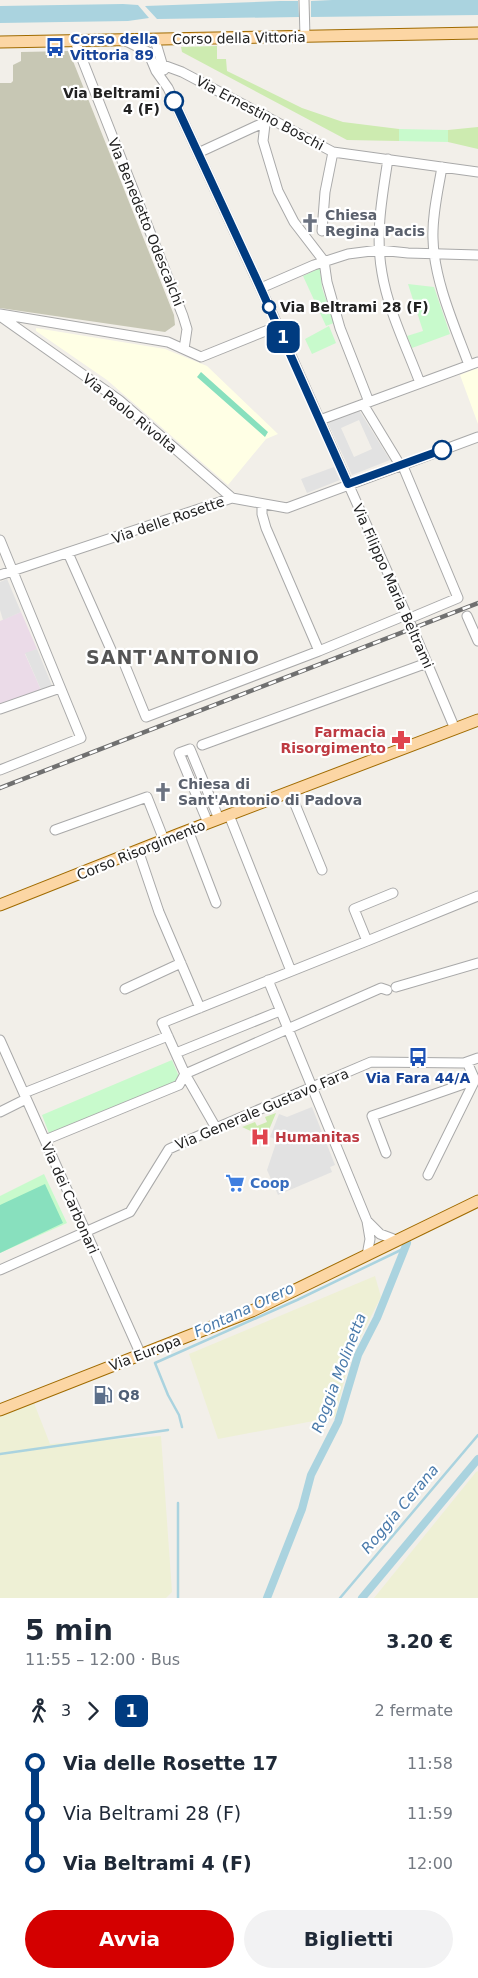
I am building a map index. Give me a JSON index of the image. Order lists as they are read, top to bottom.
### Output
{
  "streets": {
    "main road": ["Corso della Vittoria", "Corso Risorgimento", "Via Europa"],
    "street": [
      "Via Ernestino Boschi",
      "Via Benedetto Odescalchi",
      "Via Paolo Rivolta",
      "Via delle Rosette",
      "Via Filippo Maria Beltrami",
      "Via Generale Gustavo Fara",
      "Via dei Carbonari"
    ]
  },
  "crossings": [
    ["Corso della Vittoria", "Via Benedetto Odescalchi"],
    ["Corso della Vittoria", "Via Filippo Maria Beltrami"],
    ["Via Ernestino Boschi", "Via Filippo Maria Beltrami"],
    ["Via Paolo Rivolta", "Via delle Rosette"],
    ["Via delle Rosette", "Via Filippo Maria Beltrami"],
    ["Via Filippo Maria Beltrami", "Corso Risorgimento"],
    ["Via Generale Gustavo Fara", "Via dei Carbonari"],
    ["Via dei Carbonari", "Via Europa"]
  ],
  "districts": ["SANT'ANTONIO"],
  "water": ["Fontana Orero", "Roggia Molinetta", "Roggia Cerana"],
  "places": {
    "bus stop": ["Corso della Vittoria 89", "Via Fara 44/A"],
    "other": ["Via Beltrami 4 (F)", "Via Beltrami 28 (F)"],
    "church": ["Chiesa Regina Pacis", "Chiesa di Sant'Antonio di Padova"],
    "pharmacy": ["Farmacia Risorgimento"],
    "hospital": ["Humanitas"],
    "supermarket": ["Coop"],
    "fuel station": ["Q8"]
  },
  "lines": ["bus line 1"],
  "page": {
    "on_map": "1",
    "heading": ["5 min", "11:55 – 12:00 · Bus", "3.20 €"],
    "legs": ["3", "1", "2 fermate"],
    "list": [
      {
        "name": "Via delle Rosette 17",
        "value": "11:58"
      },
      {
        "name": "Via Beltrami 28 (F)",
        "value": "11:59"
      },
      {
        "name": "Via Beltrami 4 (F)",
        "value": "12:00"
      }
    ],
    "buttons": ["Avvia", "Biglietti"]
  }
}
